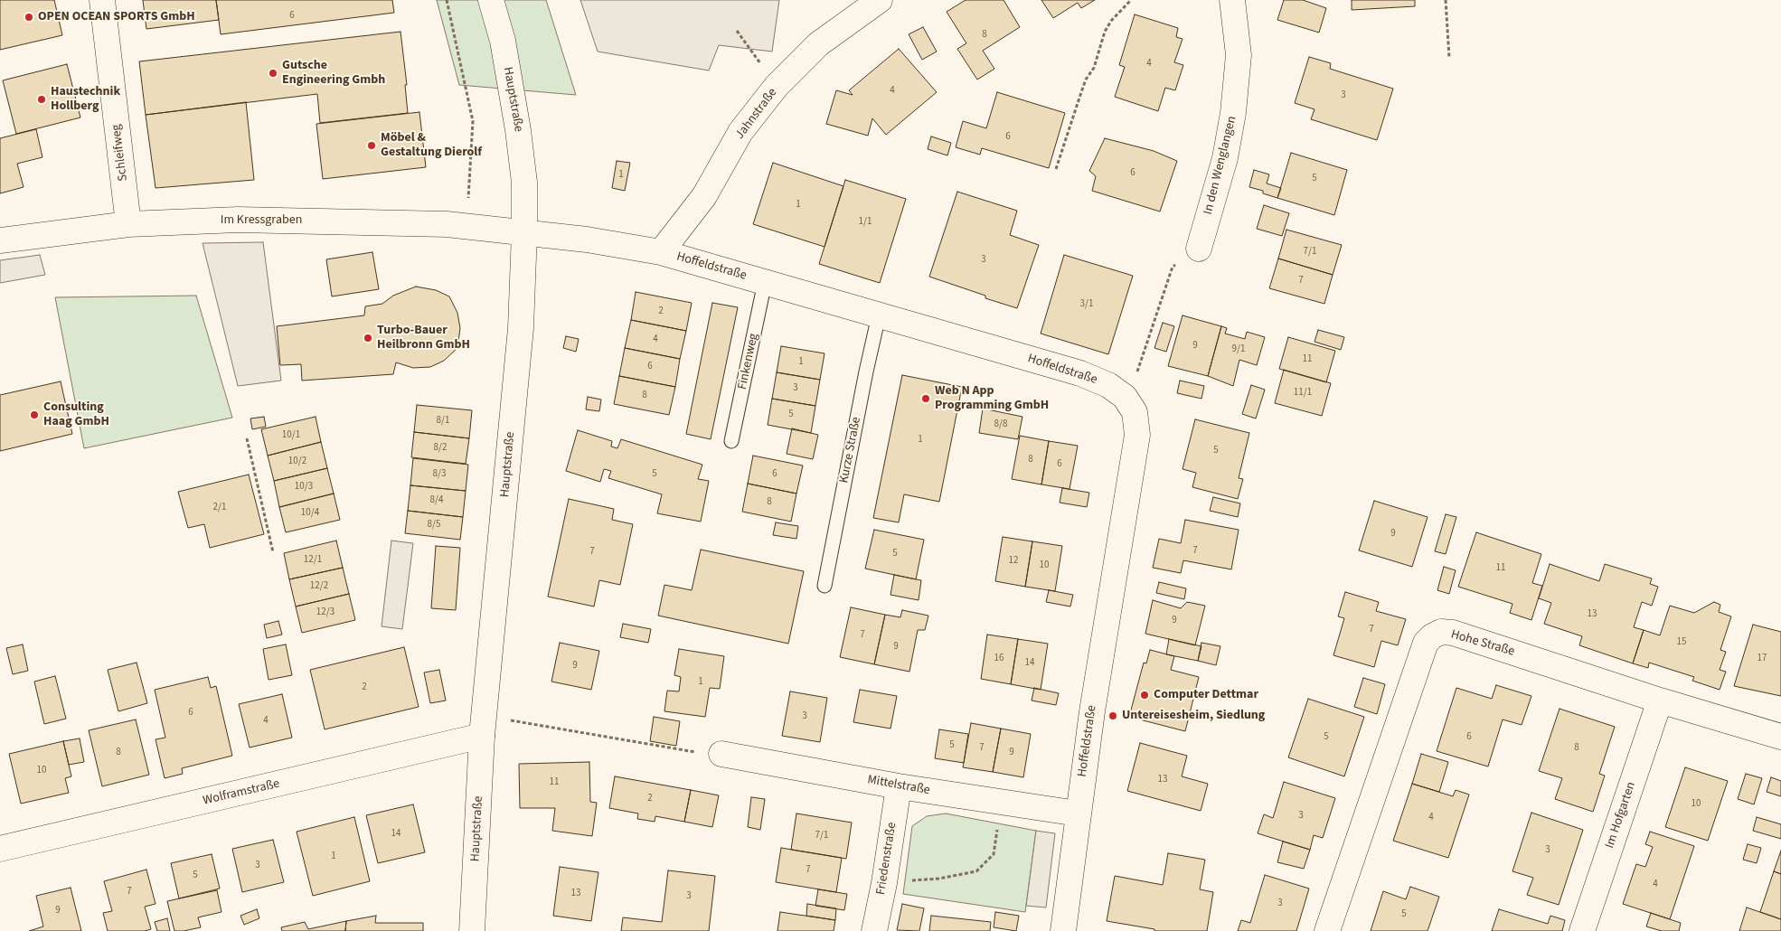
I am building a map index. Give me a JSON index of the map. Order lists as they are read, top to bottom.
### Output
{
  "streets": {
    "street": [
      "Hauptstraße",
      "Jahnstraße",
      "Schleifweg",
      "In den Wenglangen",
      "Im Kressgraben",
      "Hoffeldstraße",
      "Hohe Straße",
      "Mittelstraße",
      "Wolframstraße",
      "Im Hofgarten",
      "Friedenstraße"
    ],
    "lane": ["Finkenweg", "Kurze Straße"]
  },
  "crossings": [
    ["Hauptstraße", "Im Kressgraben"],
    ["Hauptstraße", "Hoffeldstraße"],
    ["Hauptstraße", "Wolframstraße"],
    ["Jahnstraße", "Hoffeldstraße"],
    ["Schleifweg", "Im Kressgraben"],
    ["Im Kressgraben", "Hoffeldstraße"],
    ["Hoffeldstraße", "Finkenweg"],
    ["Hoffeldstraße", "Kurze Straße"],
    ["Hoffeldstraße", "Mittelstraße"],
    ["Hohe Straße", "Im Hofgarten"],
    ["Mittelstraße", "Friedenstraße"]
  ],
  "places": [
    "OPEN OCEAN SPORTS GmbH",
    "Gutsche Engineering Gmbh",
    "Haustechnik Hollberg",
    "Möbel & Gestaltung Dierolf",
    "Turbo-Bauer Heilbronn GmbH",
    "Web N App Programming GmbH",
    "Consulting Haag GmbH",
    "Computer Dettmar",
    "Untereisesheim, Siedlung"
  ],
  "house_numbers": [
    "6",
    "8",
    "4",
    "4",
    "3",
    "6",
    "6",
    "1",
    "5",
    "1",
    "1/1",
    "7/1",
    "3",
    "7",
    "3/1",
    "2",
    "4",
    "9",
    "9/1",
    "11",
    "1",
    "6",
    "3",
    "11/1",
    "8",
    "5",
    "8/1",
    "8/8",
    "10/1",
    "1",
    "8/2",
    "5",
    "8",
    "10/2",
    "6",
    "8/3",
    "5",
    "6",
    "10/3",
    "8/4",
    "8",
    "2/1",
    "10/4",
    "8/5",
    "9",
    "7",
    "7",
    "5",
    "12/1",
    "12",
    "10",
    "11",
    "12/2",
    "12/3",
    "13",
    "9",
    "7",
    "7",
    "15",
    "9",
    "16",
    "17",
    "14",
    "9",
    "1",
    "2",
    "6",
    "3",
    "4",
    "5",
    "6",
    "5",
    "7",
    "8",
    "8",
    "9",
    "10",
    "13",
    "11",
    "2",
    "10",
    "3",
    "4",
    "14",
    "7/1",
    "3",
    "1",
    "3",
    "7",
    "5",
    "4",
    "7",
    "13",
    "3",
    "3",
    "9",
    "5"
  ]
}
